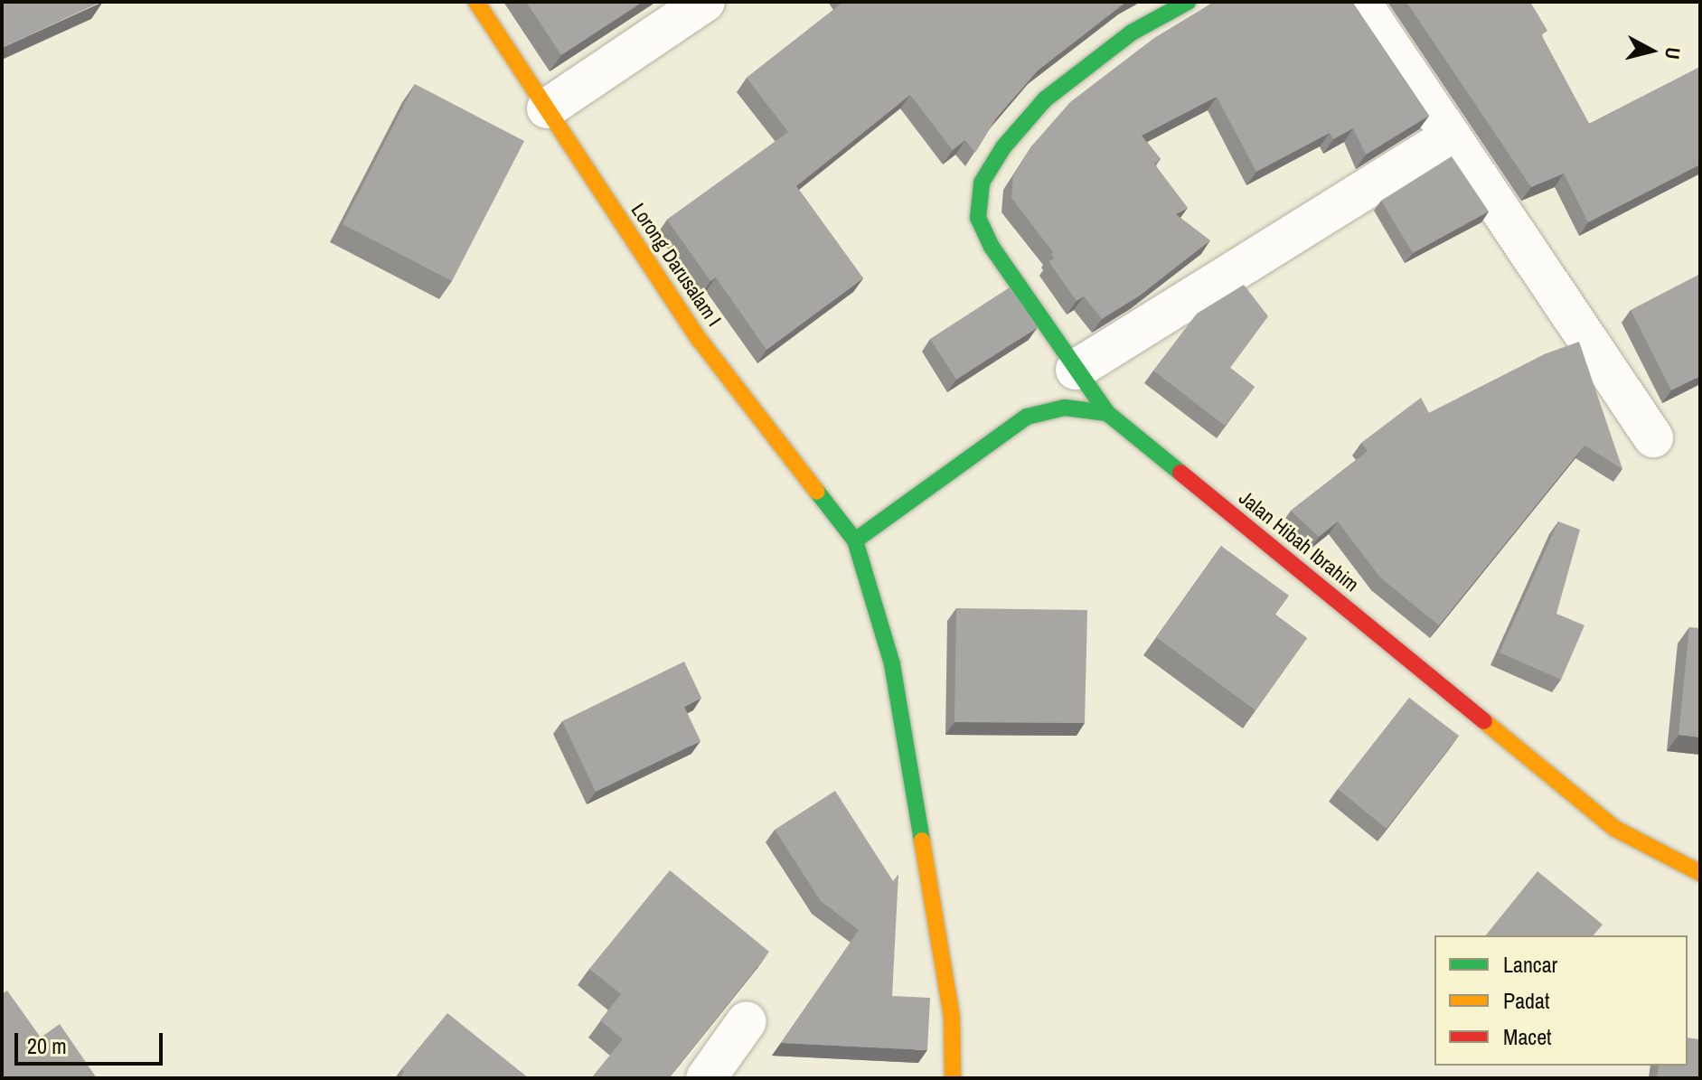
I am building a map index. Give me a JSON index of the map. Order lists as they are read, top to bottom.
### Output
{
  "streets": {
    "street": ["Lorong Darusalam I", "Jalan Hibah Ibrahim"]
  },
  "legend": ["Lancar", "Padat", "Macet"],
  "scale_bar": "20 m",
  "north": "right"
}
